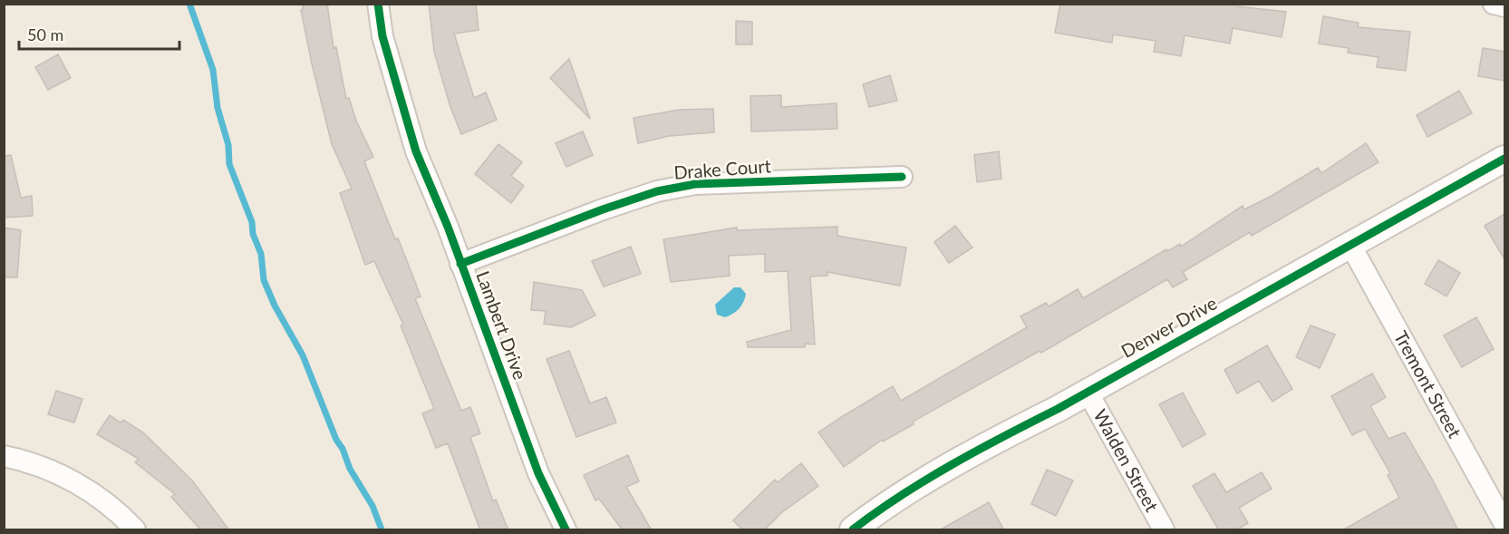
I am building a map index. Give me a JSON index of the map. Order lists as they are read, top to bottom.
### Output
{
  "streets": {
    "street": [
      "Drake Court",
      "Lambert Drive",
      "Denver Drive",
      "Tremont Street",
      "Walden Street"
    ]
  },
  "crossings": [
    ["Drake Court", "Lambert Drive"],
    ["Denver Drive", "Tremont Street"],
    ["Denver Drive", "Walden Street"]
  ],
  "scale_bar": "50 m"
}
